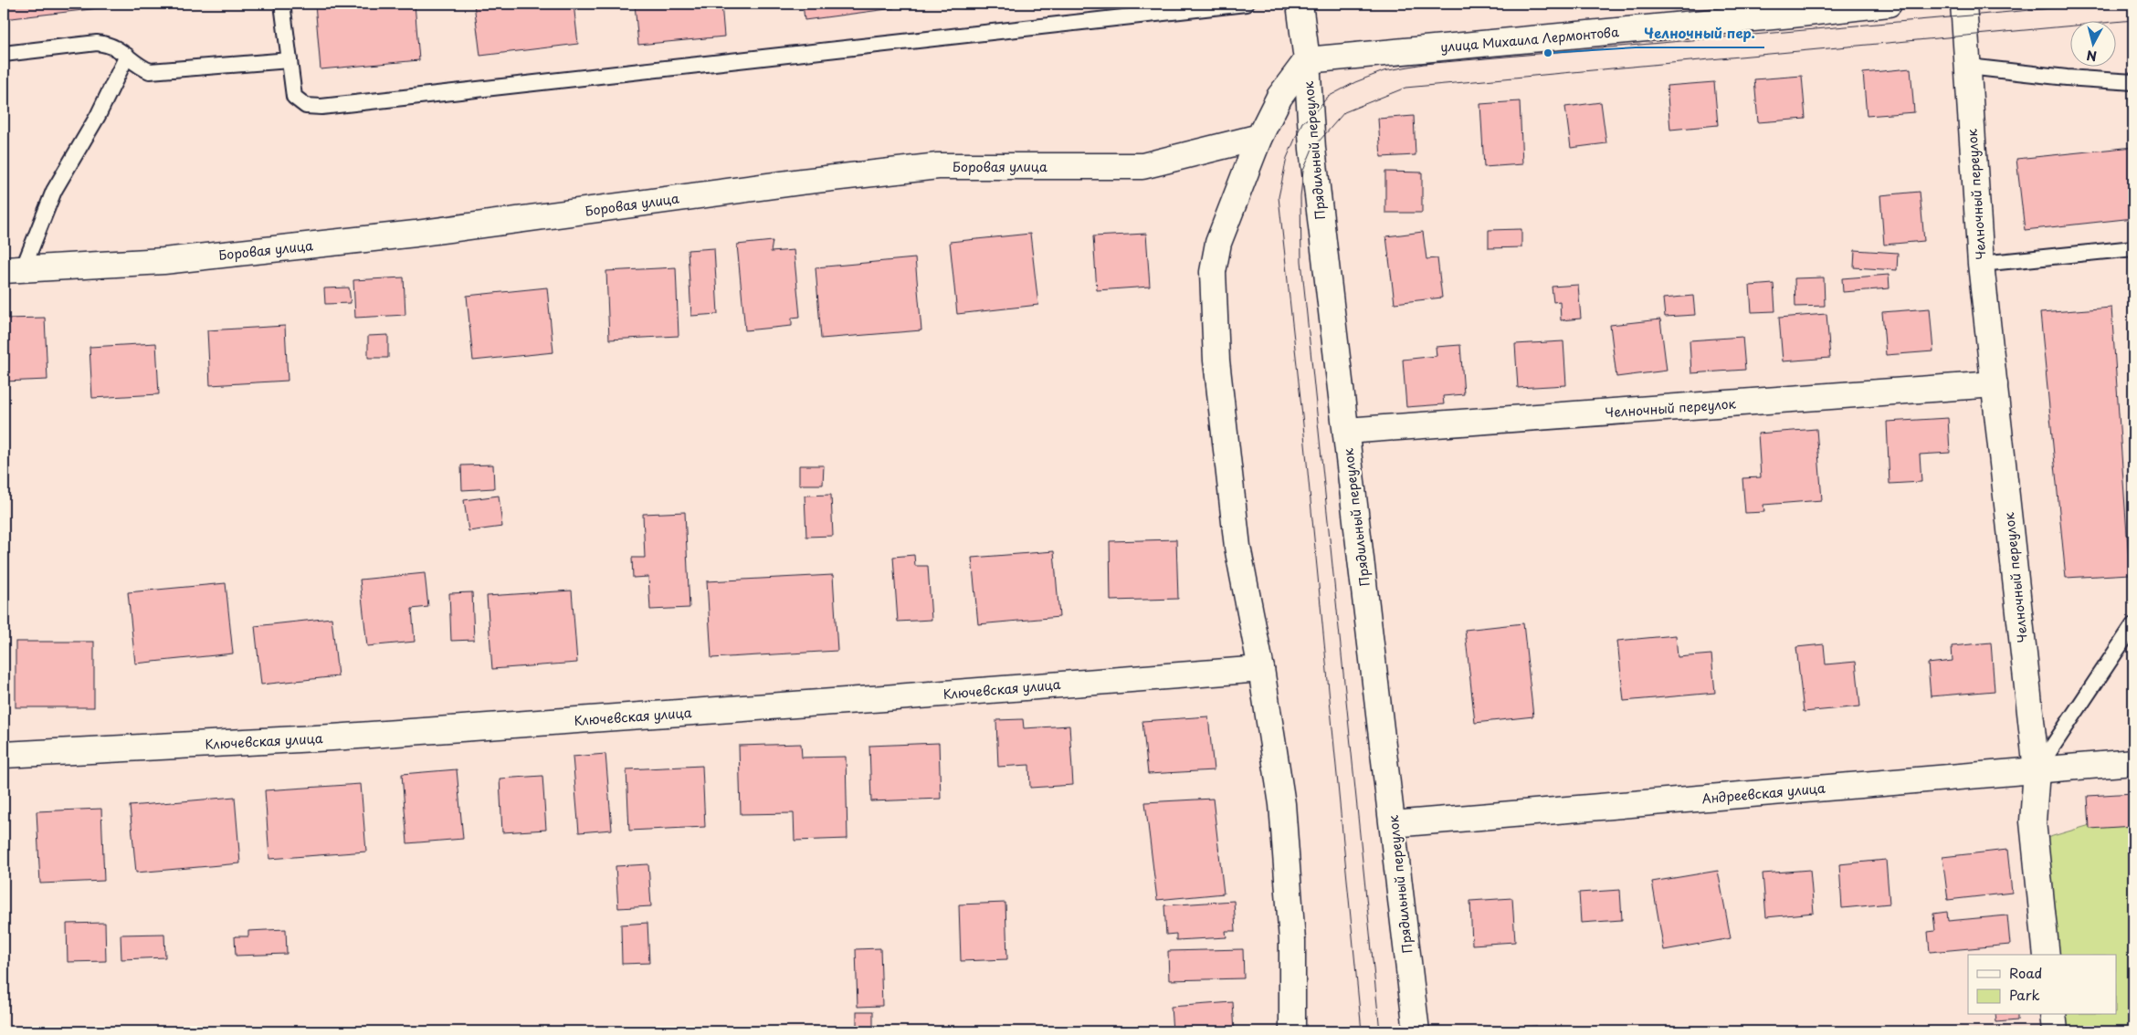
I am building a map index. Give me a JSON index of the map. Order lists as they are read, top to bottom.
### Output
{
  "streets": {
    "street": [
      "улица Михаила Лермонтова",
      "Прядильный переулок",
      "Боровая улица",
      "Челночный переулок",
      "Ключевская улица",
      "Андреевская улица"
    ]
  },
  "crossings": [
    ["улица Михаила Лермонтова", "Прядильный переулок"],
    ["Прядильный переулок", "Челночный переулок"],
    ["Прядильный переулок", "Андреевская улица"],
    ["Челночный переулок", "Андреевская улица"]
  ],
  "places": ["Челночный пер."],
  "legend": ["Road", "Park"],
  "north": "bottom"
}
